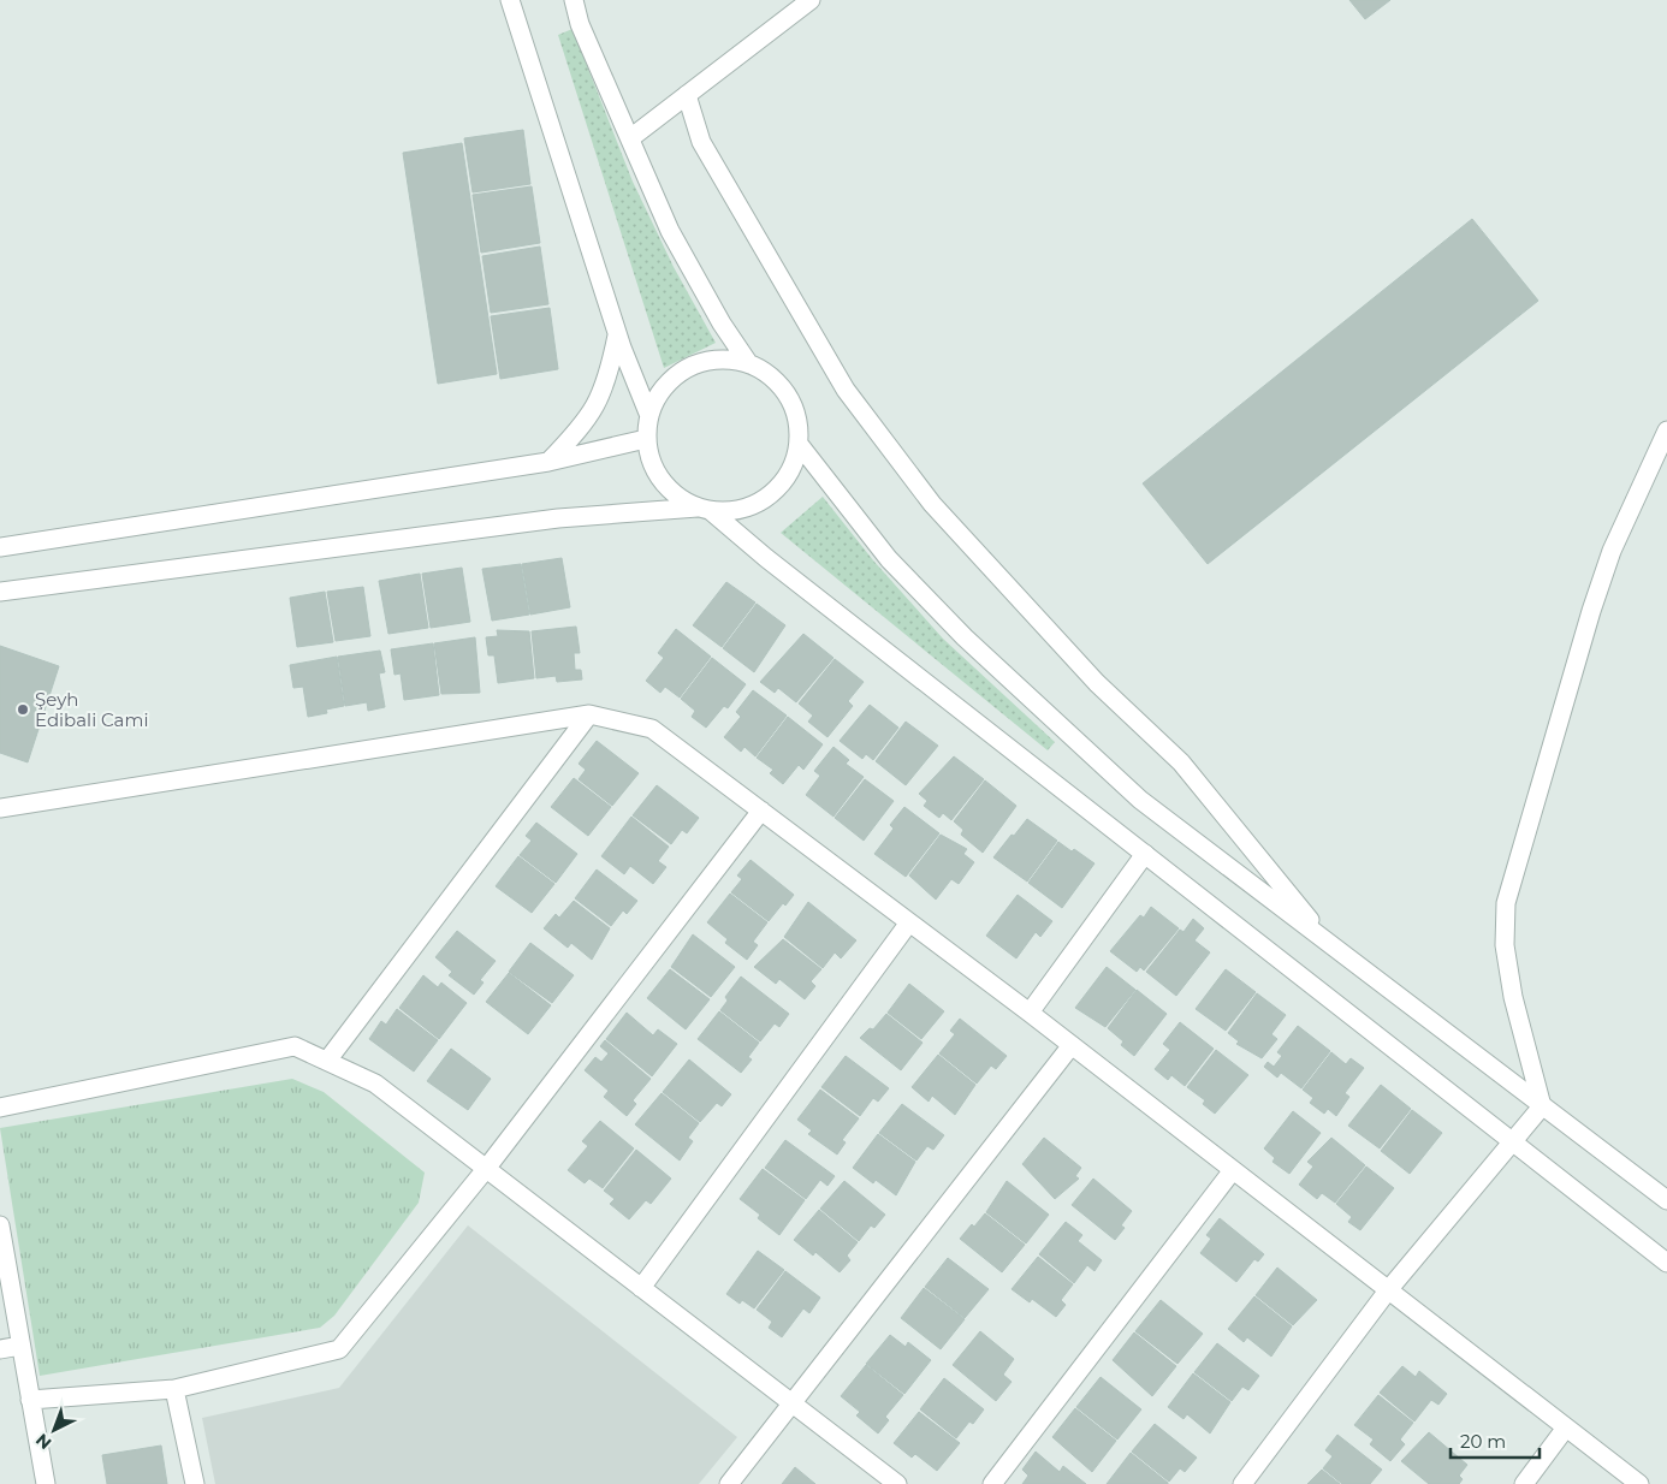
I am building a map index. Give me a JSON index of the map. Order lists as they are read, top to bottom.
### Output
{
  "places": ["Şeyh Edibali Cami"],
  "scale_bar": "20 m",
  "north": "bottom left"
}
